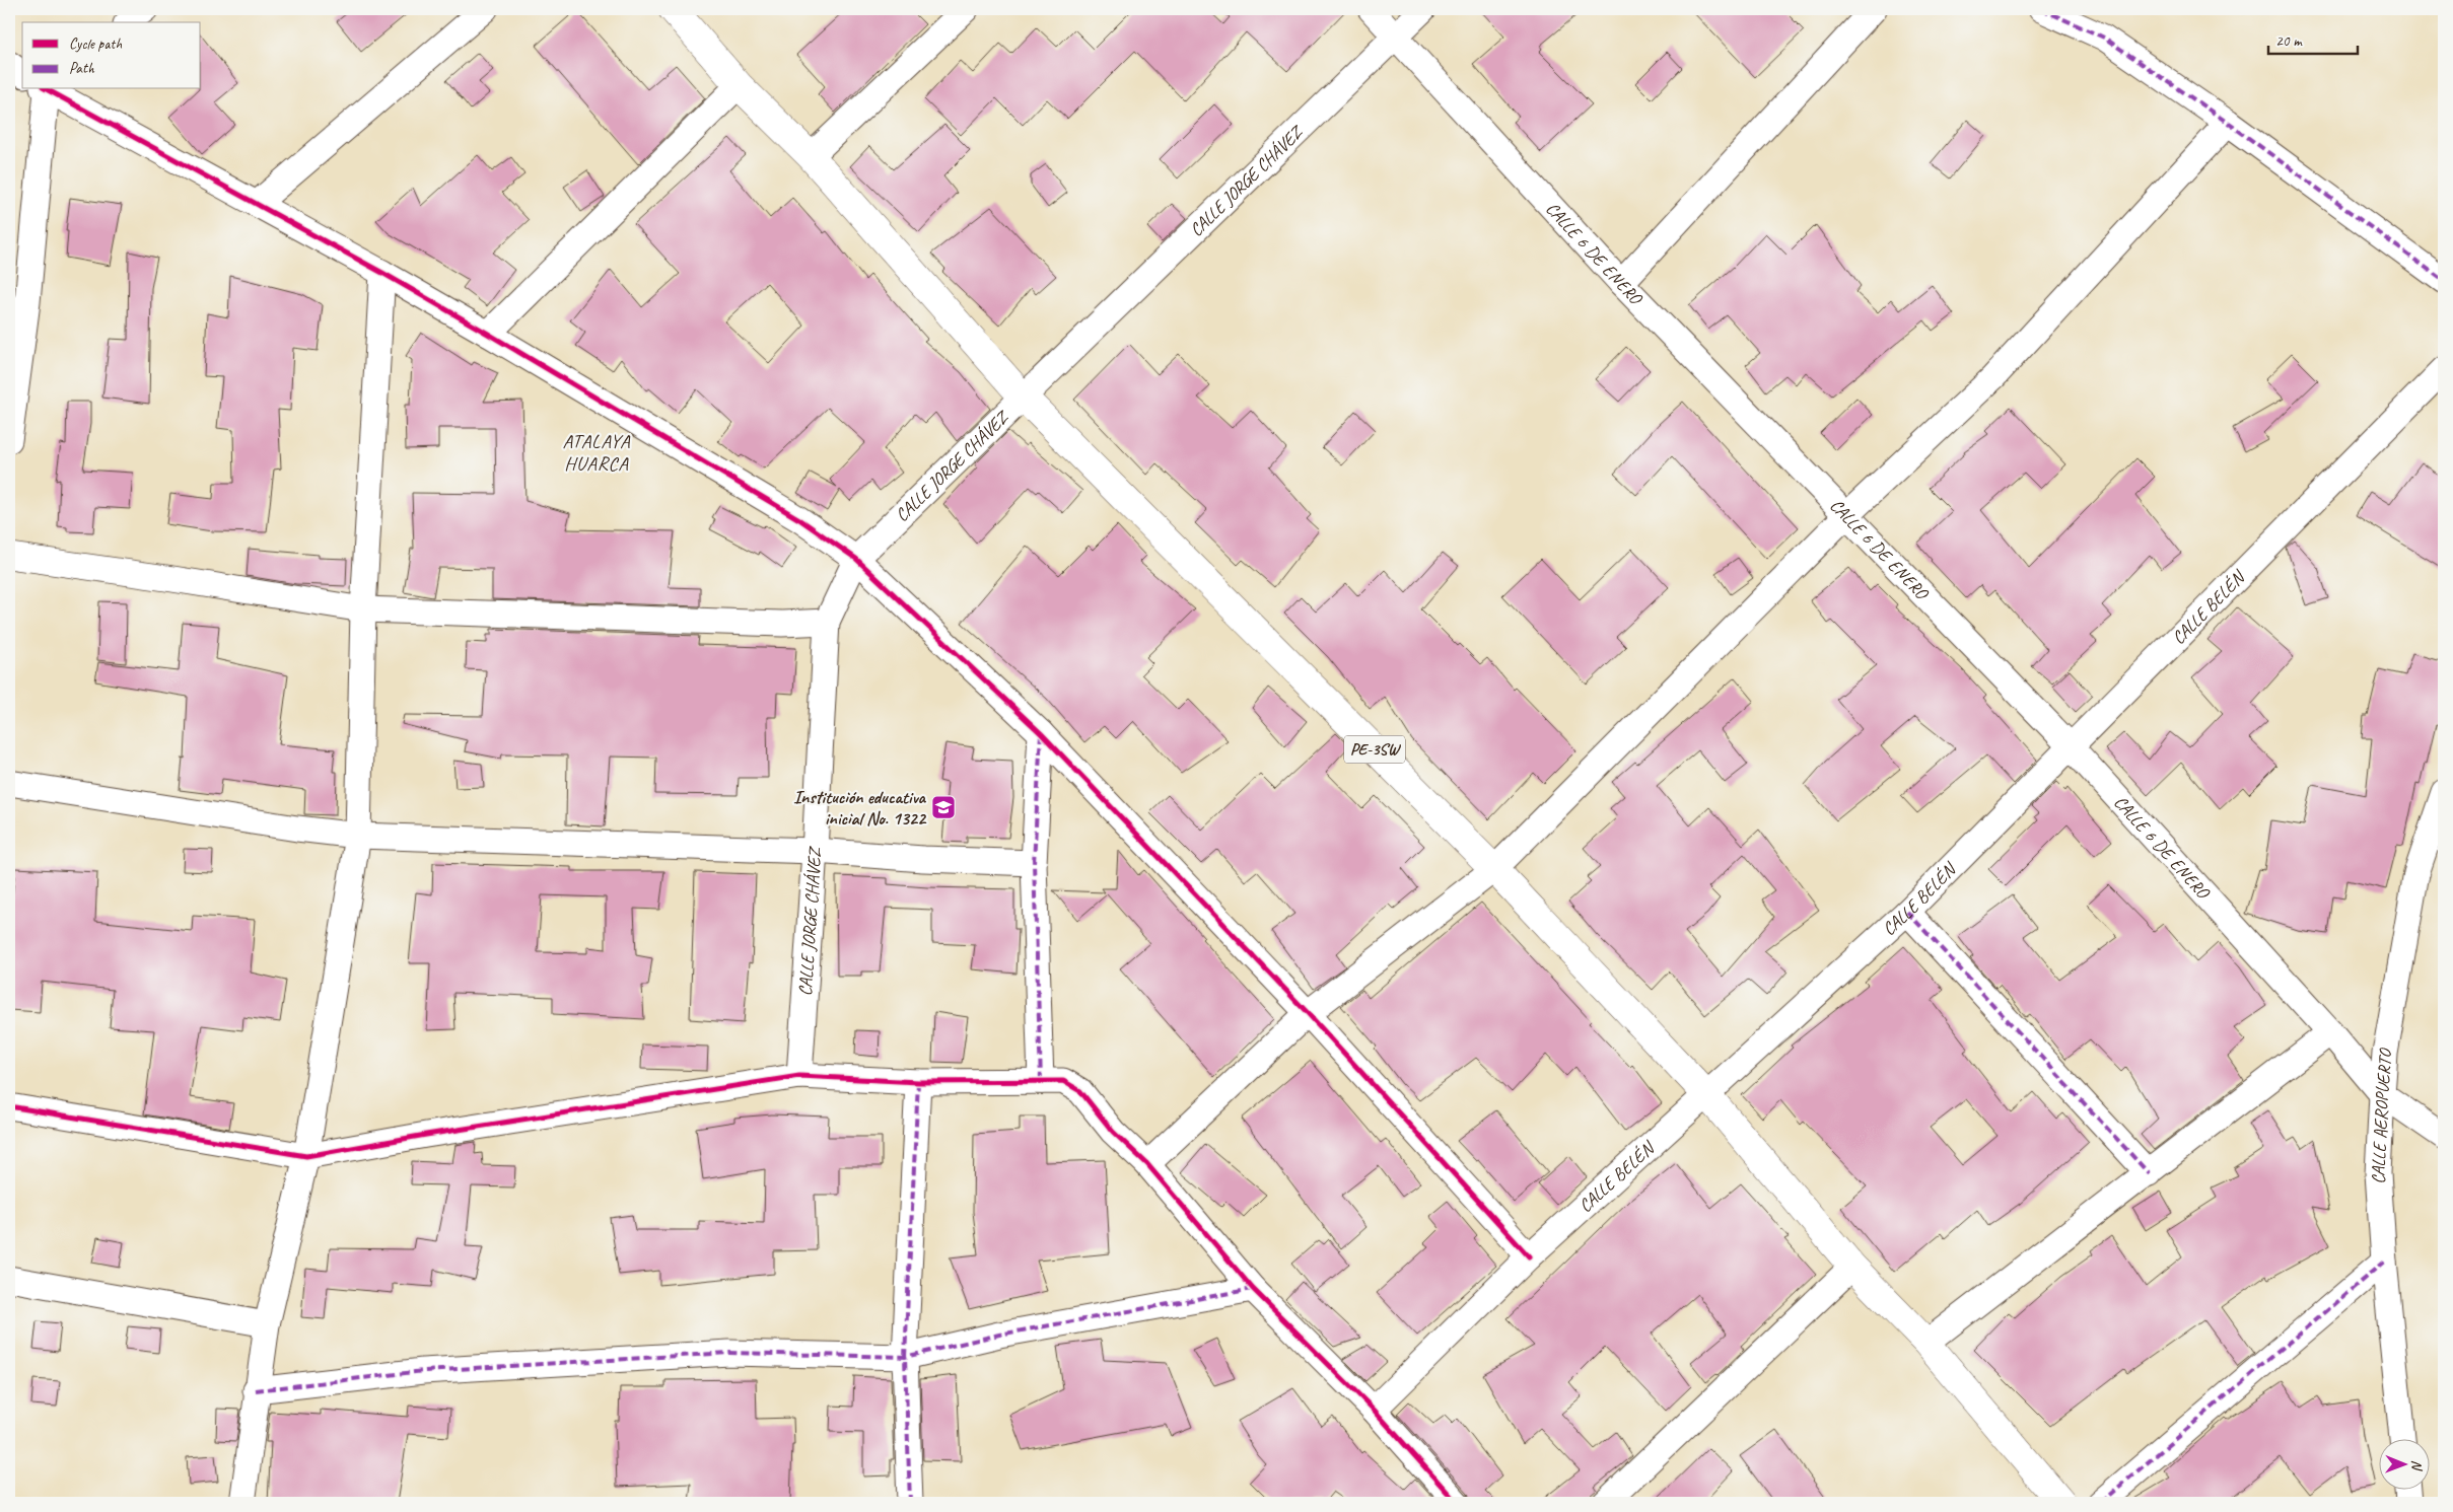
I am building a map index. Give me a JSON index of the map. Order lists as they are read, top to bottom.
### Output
{
  "streets": {
    "main road": ["PE-3SW"],
    "street": [
      "CALLE JORGE CHÁVEZ",
      "CALLE 6 DE ENERO",
      "CALLE BELÉN",
      "CALLE AEROPUERTO"
    ]
  },
  "crossings": [
    ["CALLE JORGE CHÁVEZ", "CALLE 6 DE ENERO"],
    ["CALLE JORGE CHÁVEZ", "PE-3SW"],
    ["CALLE 6 DE ENERO", "CALLE BELÉN"],
    ["CALLE 6 DE ENERO", "CALLE AEROPUERTO"],
    ["CALLE BELÉN", "PE-3SW"]
  ],
  "districts": ["ATALAYA HUARCA"],
  "places": {
    "school or university": ["Institución educativa inicial No. 1322"]
  },
  "legend": ["Cycle path", "Path"],
  "scale_bar": "20 m",
  "north": "right"
}
